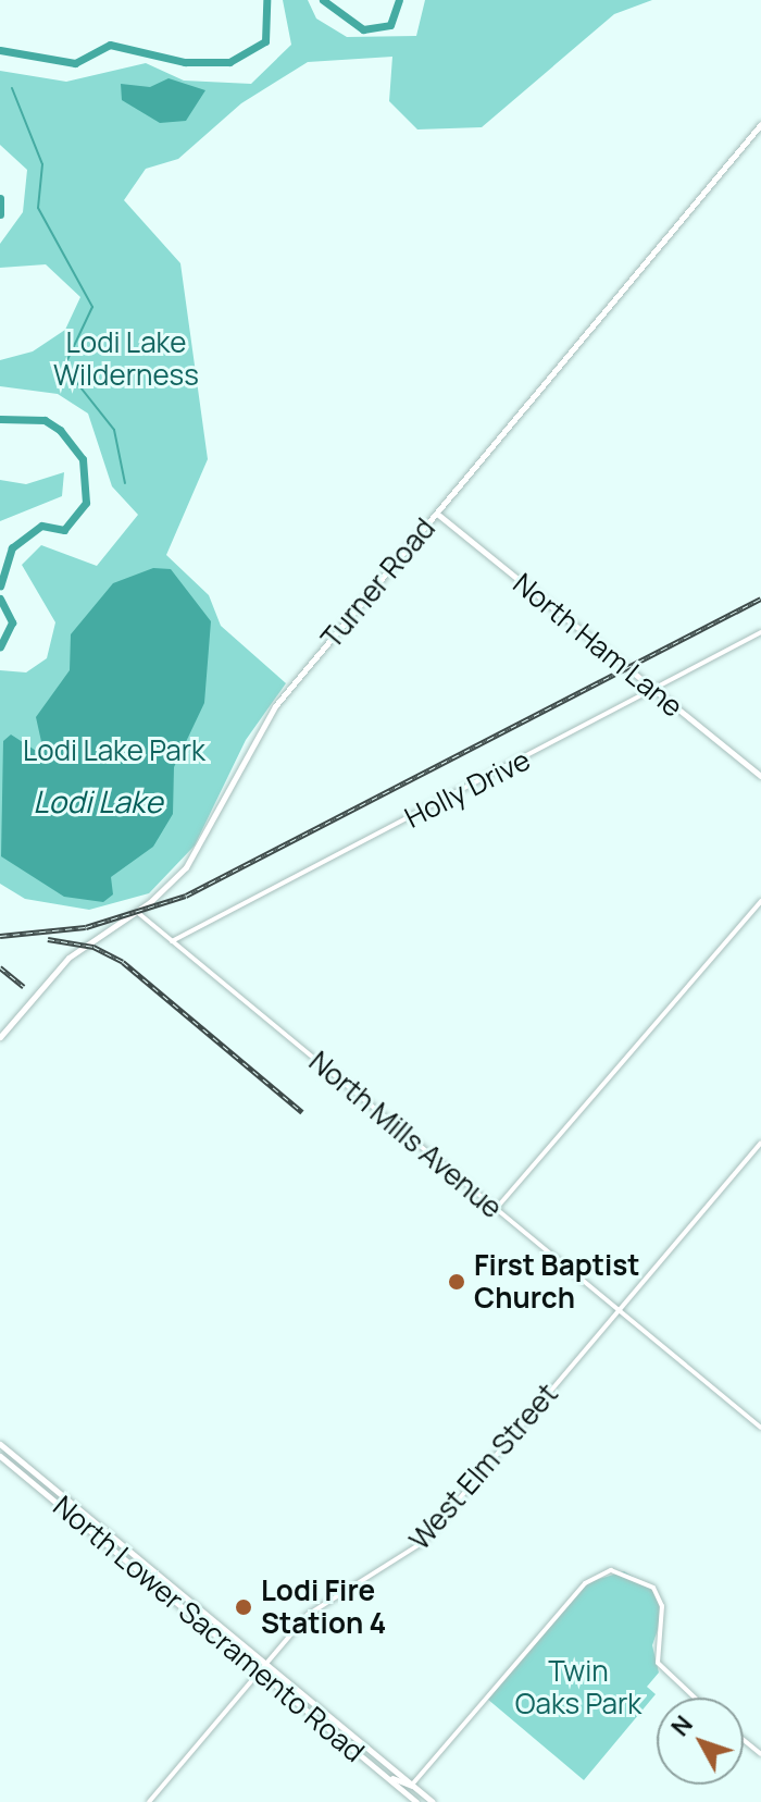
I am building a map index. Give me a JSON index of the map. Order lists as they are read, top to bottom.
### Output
{
  "streets": {
    "main road": ["Turner Road", "North Ham Lane", "North Lower Sacramento Road"],
    "street": ["Holly Drive", "North Mills Avenue", "West Elm Street"]
  },
  "crossings": [
    ["Turner Road", "North Ham Lane"],
    ["Turner Road", "North Mills Avenue"],
    ["North Ham Lane", "Holly Drive"],
    ["Holly Drive", "North Mills Avenue"],
    ["North Mills Avenue", "West Elm Street"],
    ["West Elm Street", "North Lower Sacramento Road"]
  ],
  "water": ["Lodi Lake"],
  "parks": ["Lodi Lake Wilderness", "Lodi Lake Park", "Twin Oaks Park"],
  "places": ["First Baptist Church", "Lodi Fire Station 4"],
  "north": "top left"
}
